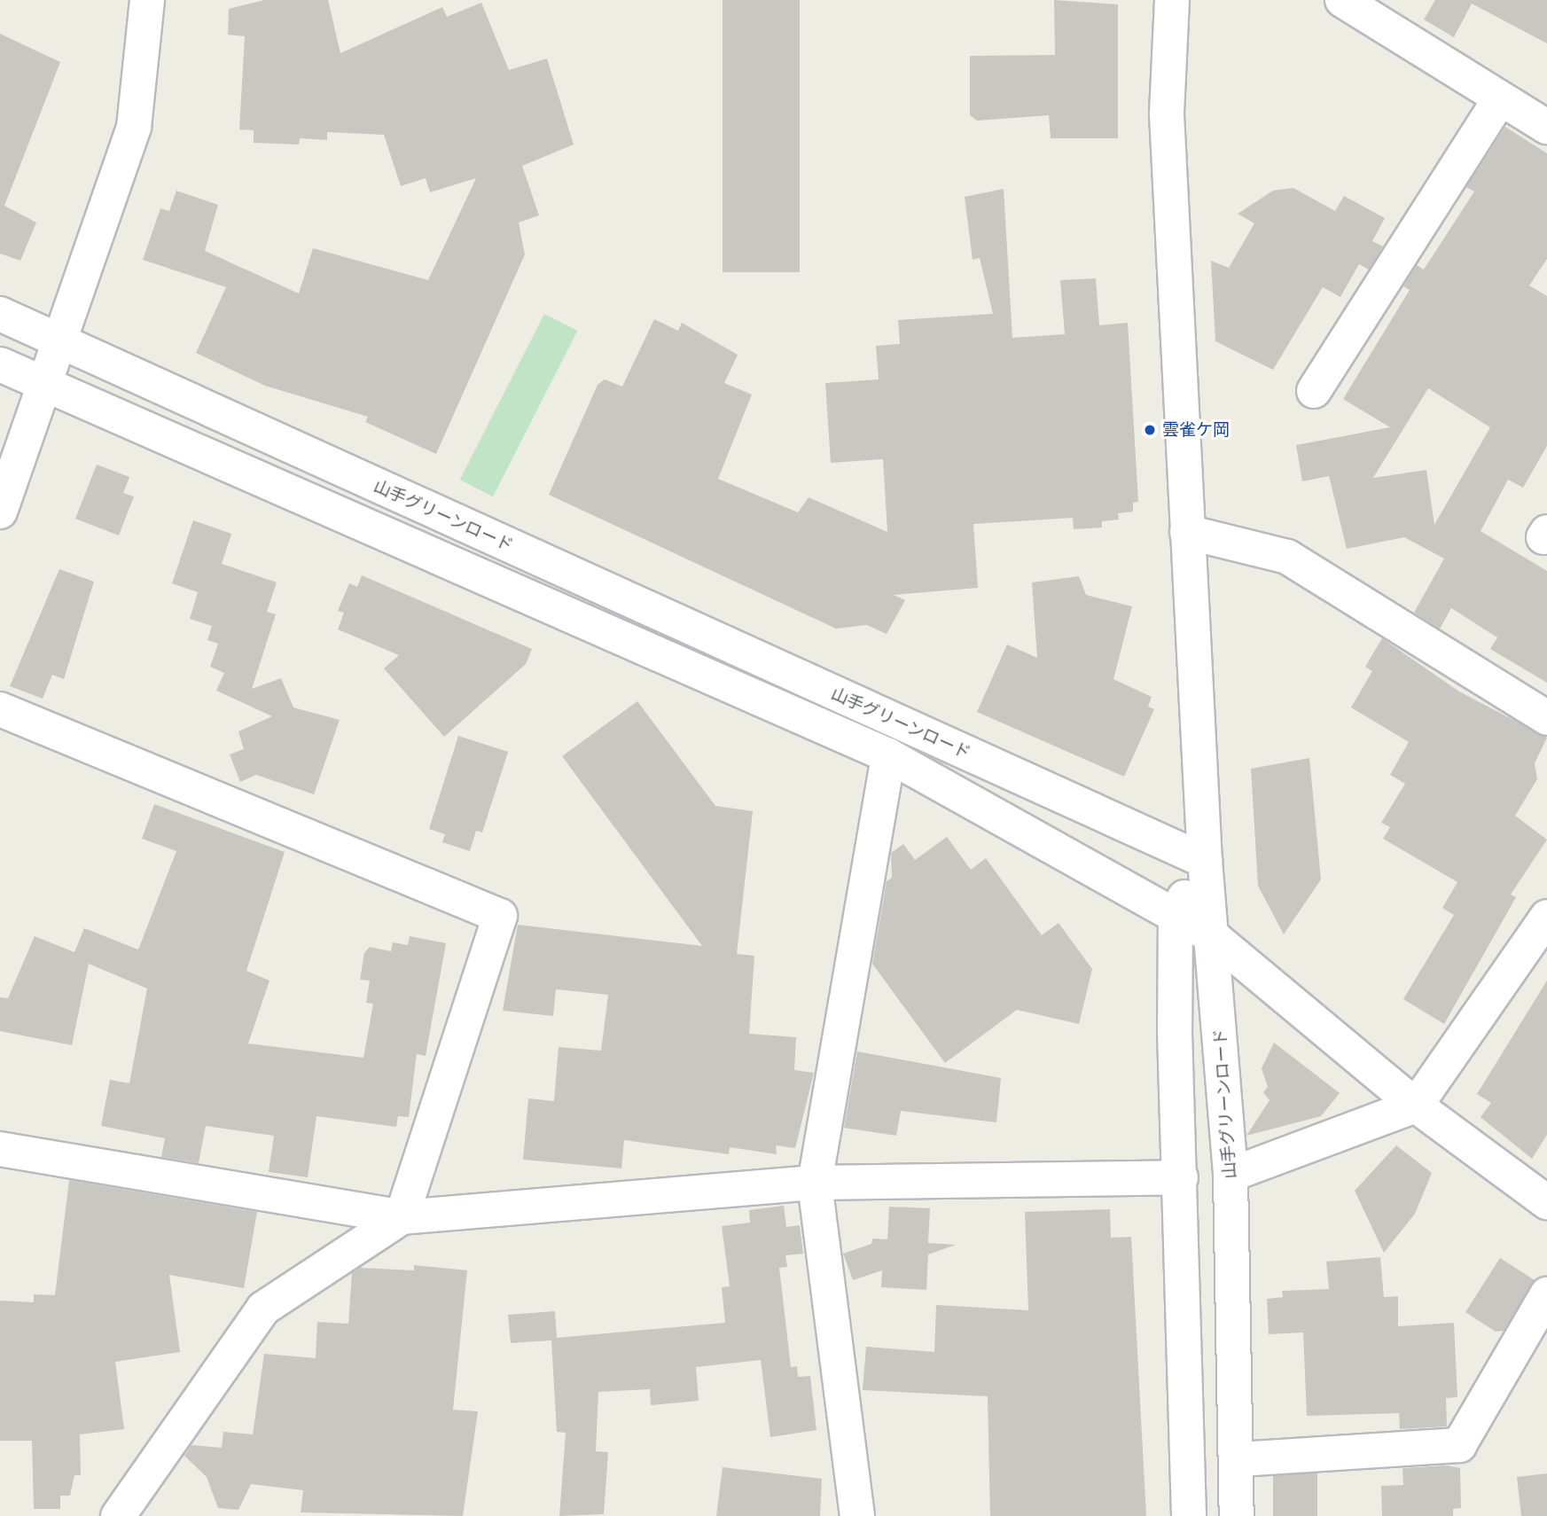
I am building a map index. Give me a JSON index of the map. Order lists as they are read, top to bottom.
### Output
{
  "streets": {
    "street": ["山手グリーンロード"]
  },
  "places": ["雲雀ケ岡"]
}
